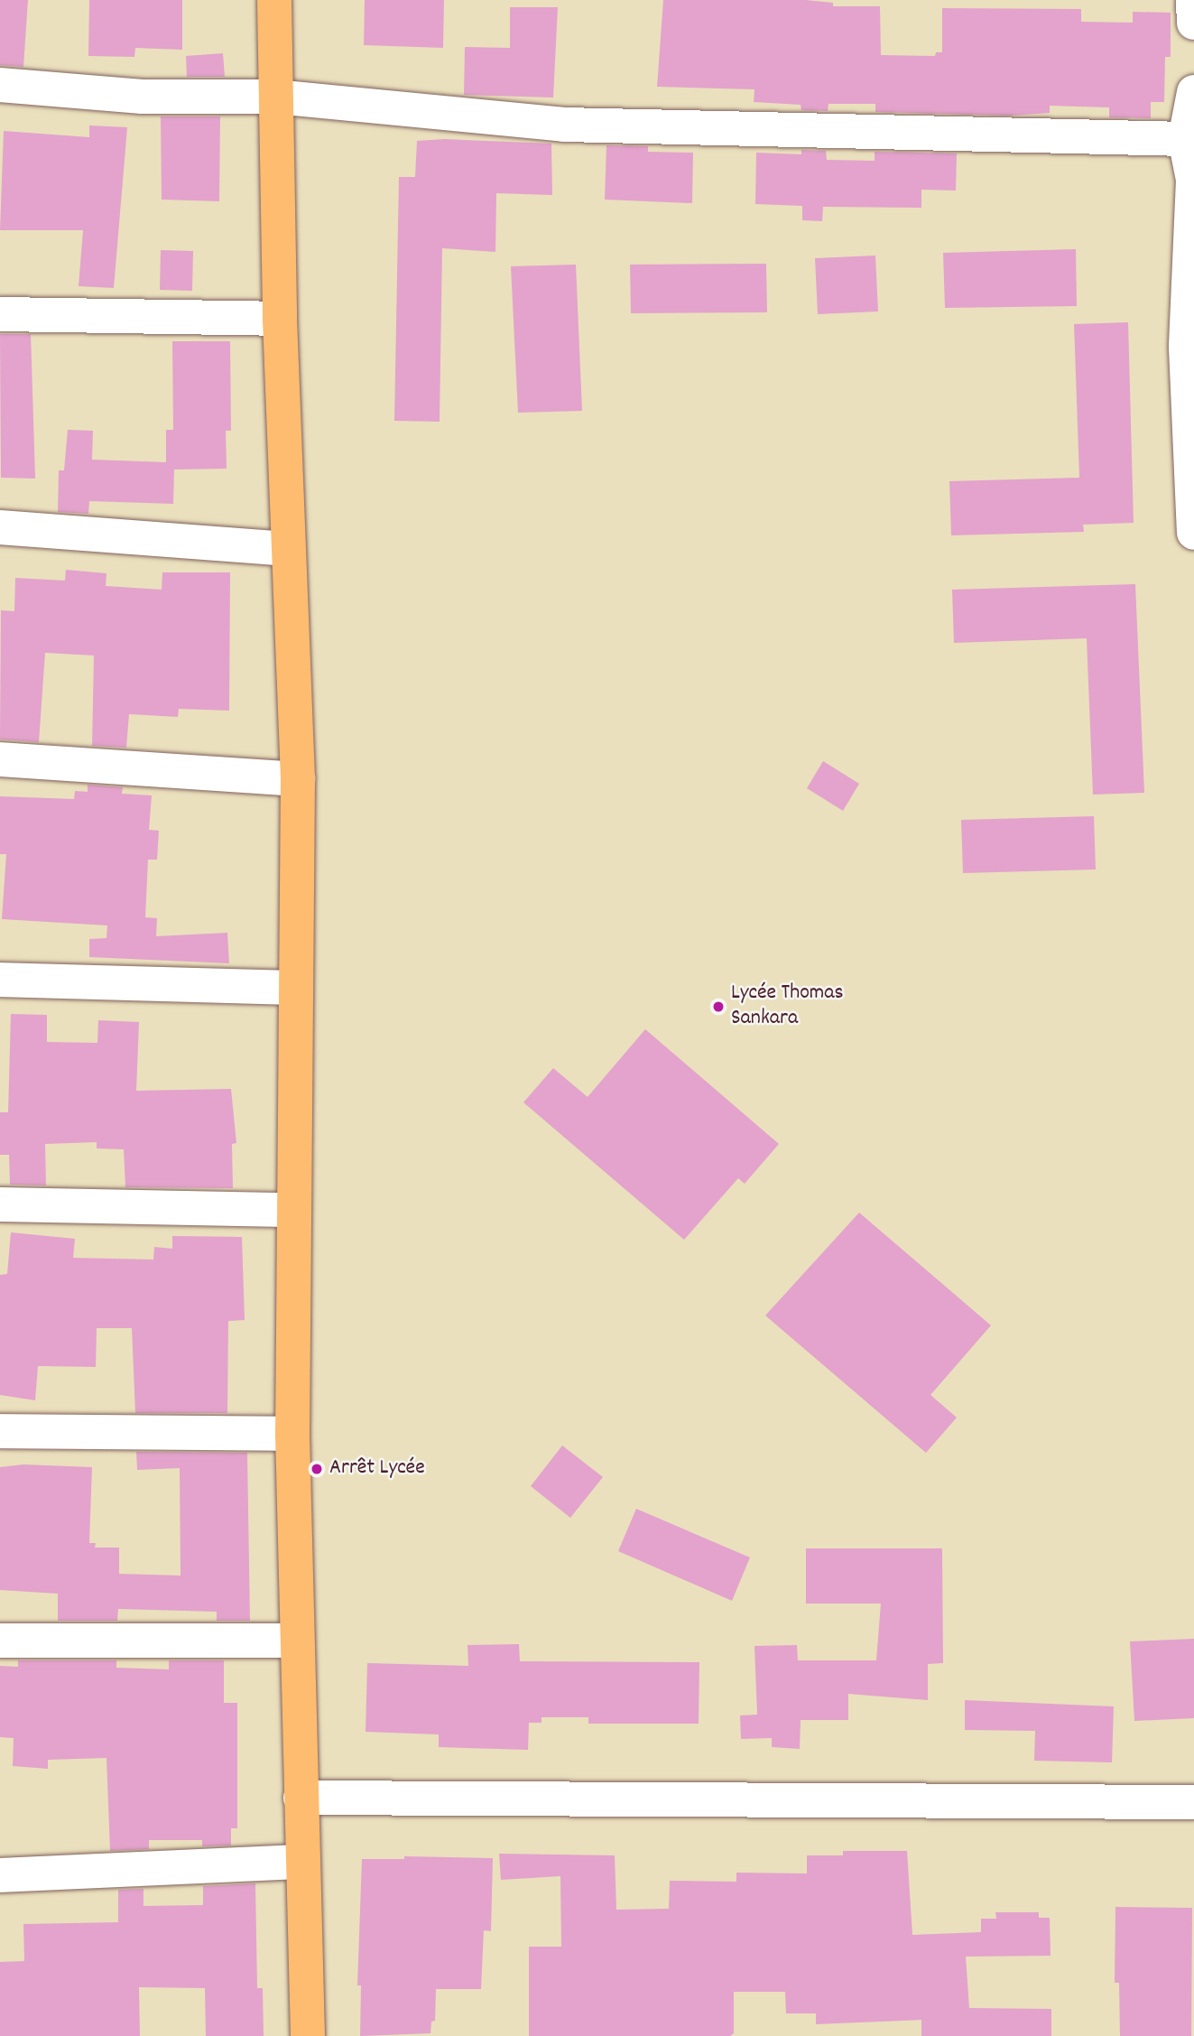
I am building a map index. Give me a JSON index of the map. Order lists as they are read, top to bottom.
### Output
{
  "places": ["Lycée Thomas Sankara", "Arrêt Lycée"]
}
